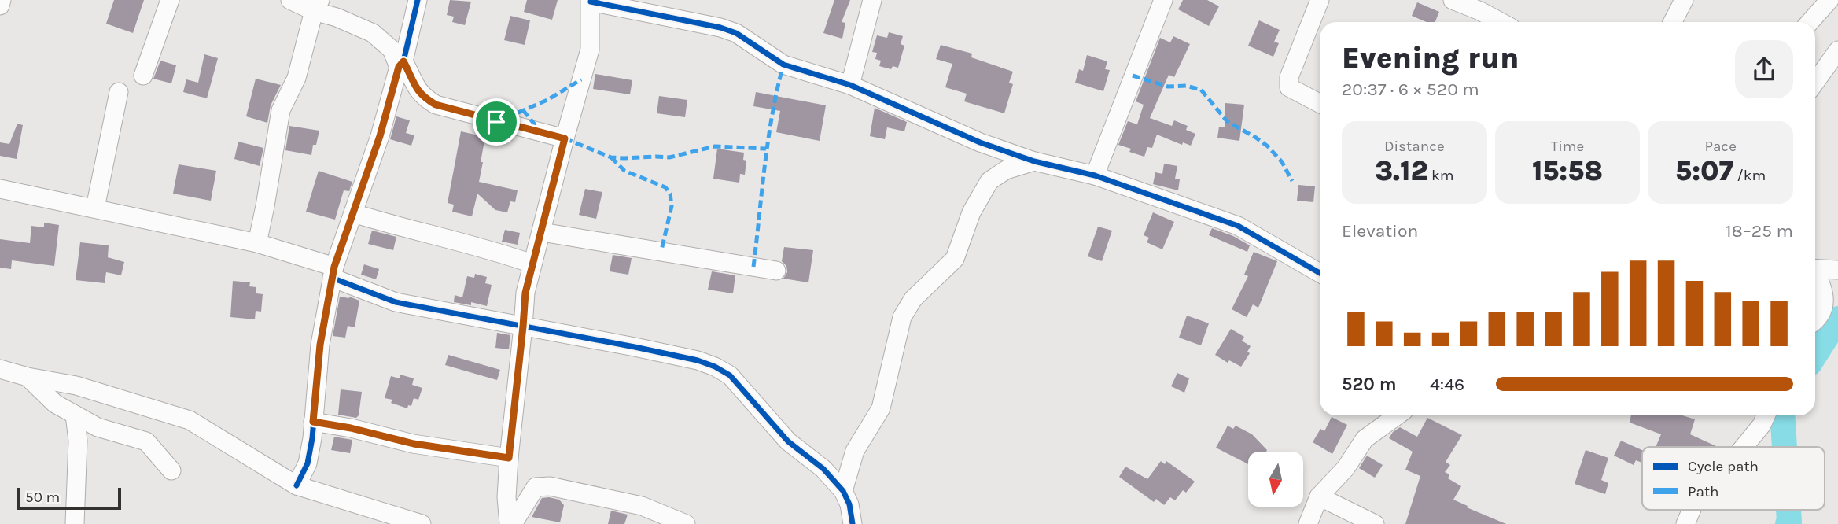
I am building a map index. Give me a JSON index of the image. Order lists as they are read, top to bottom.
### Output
{
  "legend": ["Cycle path", "Path"],
  "scale_bar": "50 m",
  "north": "bottom",
  "page": {
    "heading": ["Evening run", "20:37 · 6 × 520 m"],
    "stats": [
      ["Distance", "3.12 km"],
      ["Time", "15:58"],
      ["Pace", "5:07 /km"]
    ],
    "chart": ["Elevation", "18–25 m"],
    "list": [
      {
        "name": "520 m",
        "note": "4:46"
      }
    ],
    "scale": "50 m"
  }
}
